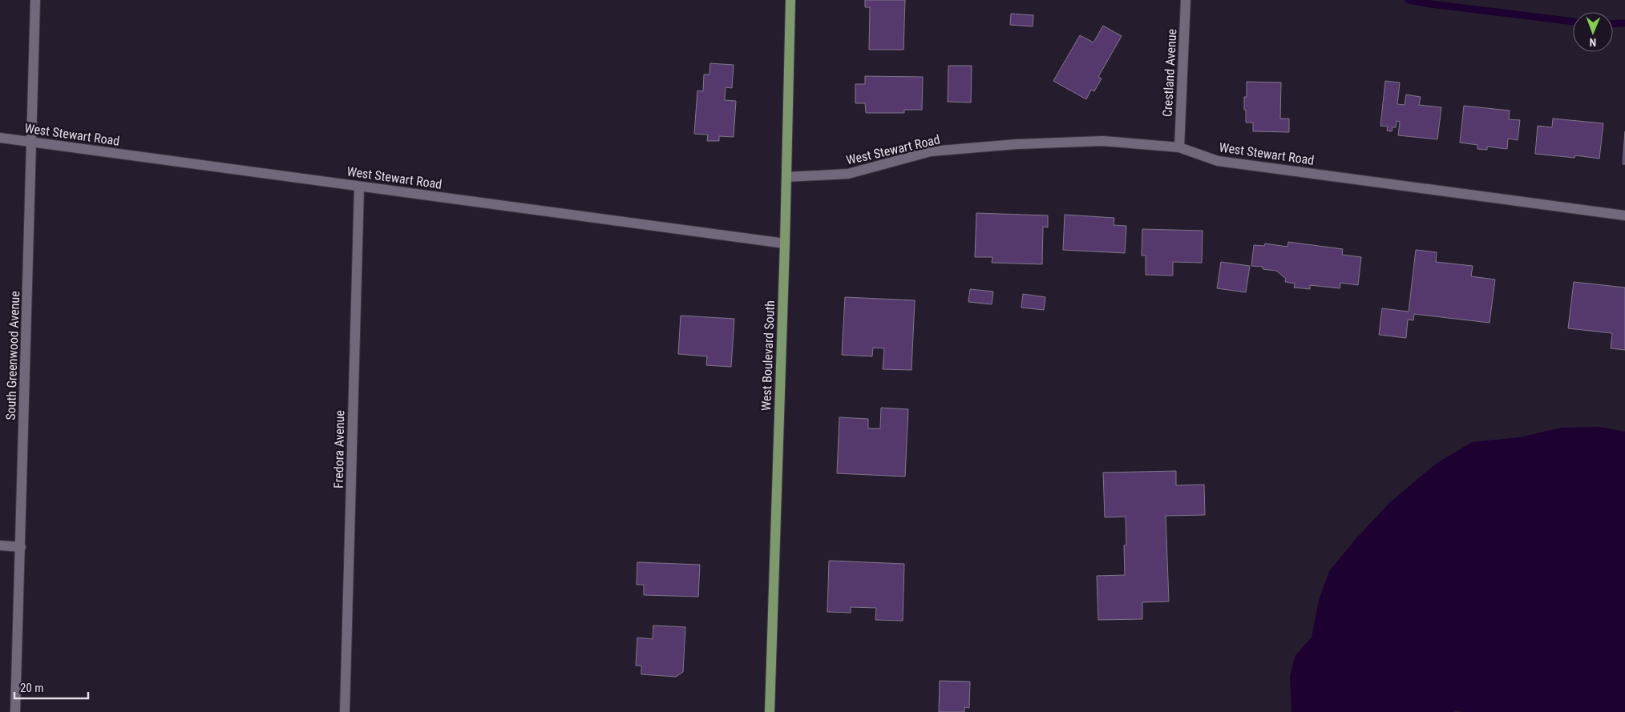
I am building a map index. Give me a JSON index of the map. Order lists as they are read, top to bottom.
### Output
{
  "streets": {
    "main road": ["West Boulevard South"],
    "street": [
      "Crestland Avenue",
      "West Stewart Road",
      "South Greenwood Avenue",
      "Fredora Avenue"
    ]
  },
  "crossings": [
    ["Crestland Avenue", "West Stewart Road"],
    ["West Stewart Road", "South Greenwood Avenue"],
    ["West Stewart Road", "West Boulevard South"],
    ["West Stewart Road", "Fredora Avenue"]
  ],
  "scale_bar": "20 m",
  "north": "bottom"
}
